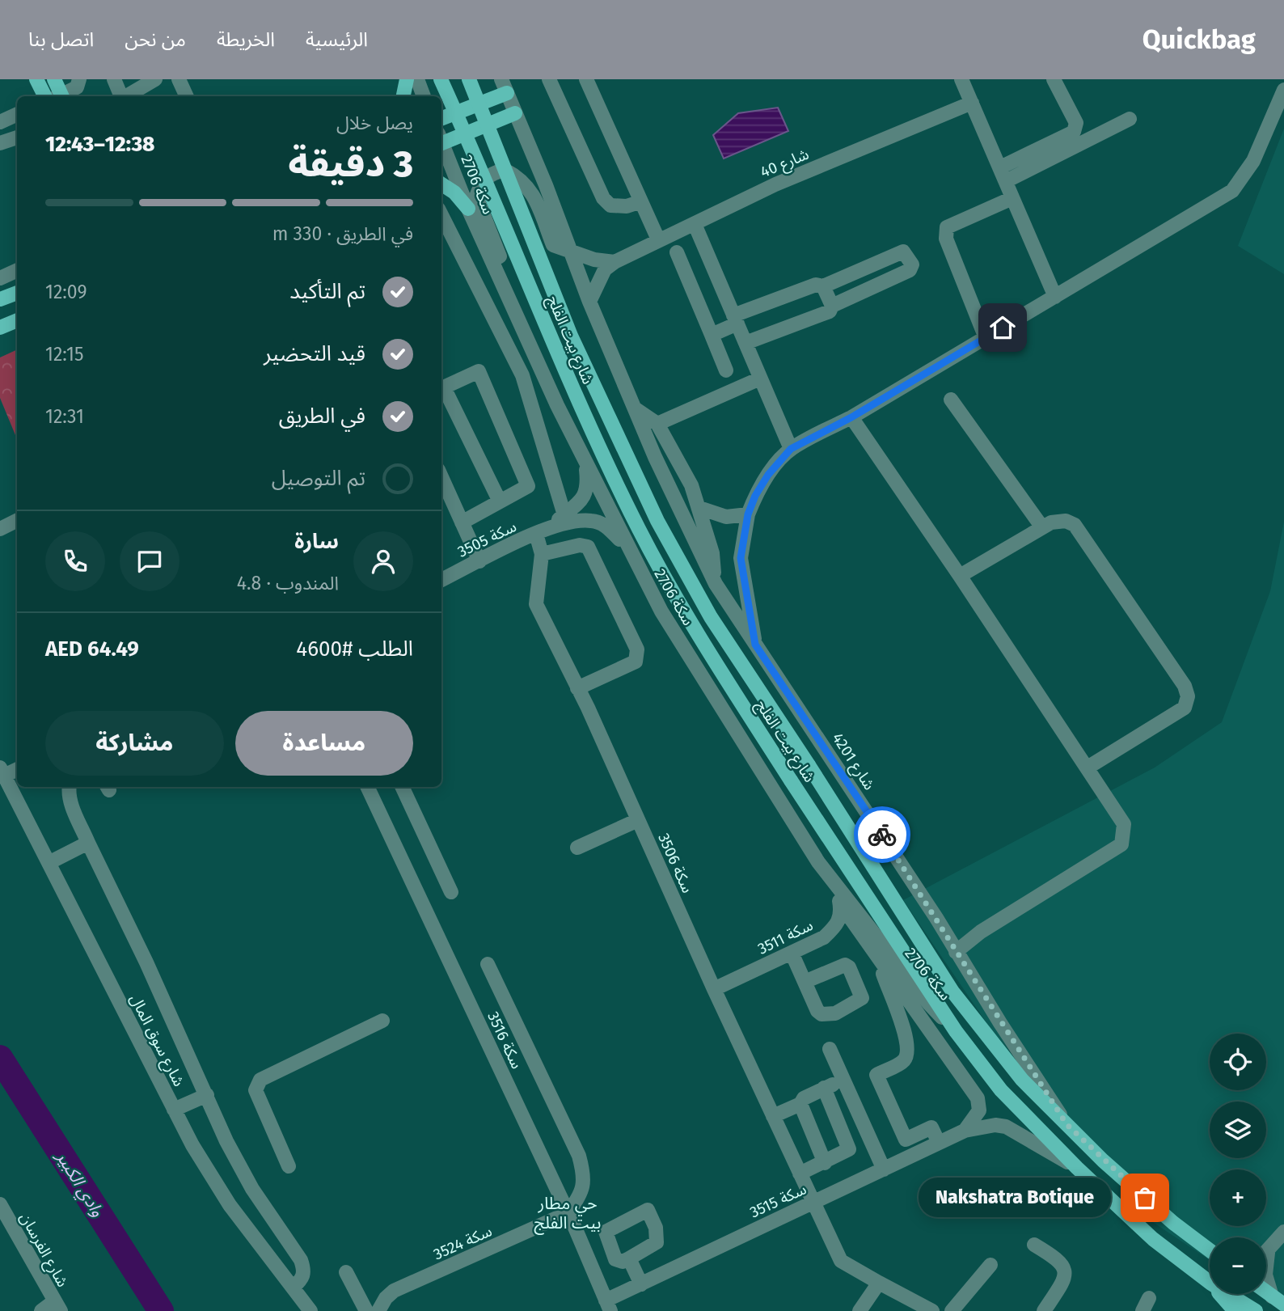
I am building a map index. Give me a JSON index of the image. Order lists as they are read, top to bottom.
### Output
{
  "streets": {
    "main road": ["شارع بيت الفلج"],
    "street": [
      "40 شارع",
      "سكة 2706",
      "سكة 3505",
      "شارع 4201",
      "سكة 3506",
      "سكة 3511",
      "شارع سوق المال",
      "سكة 3516",
      "سكة 3515",
      "سكة 3524",
      "شارع الفرسان"
    ]
  },
  "crossings": [
    ["سكة 2706", "شارع بيت الفلج"],
    ["سكة 2706", "سكة 3505"],
    ["شارع بيت الفلج", "شارع 4201"],
    ["شارع بيت الفلج", "سكة 3515"],
    ["سكة 3505", "سكة 3506"],
    ["سكة 3506", "سكة 3511"],
    ["سكة 3506", "سكة 3515"],
    ["سكة 3516", "سكة 3515"],
    ["سكة 3516", "سكة 3524"]
  ],
  "districts": ["حي مطار بيت الفلج"],
  "water": ["وادي الكبير"],
  "places": ["Nakshatra Botique"],
  "page": {
    "header": "Quickbag",
    "nav": [
      "الرئيسية",
      "الخريطة",
      "من نحن",
      "اتصل بنا"
    ],
    "heading": ["3 دقيقة", "يصل خلال", "12:38–12:43"],
    "panel": [
      "سارة",
      "المندوب · 4.8",
      "الطلب #4600",
      "AED 64.49"
    ],
    "bar": "في الطريق · 330 m",
    "list": [
      ["تم التأكيد", "12:09"],
      ["قيد التحضير", "12:15"],
      ["في الطريق", "12:31"],
      "تم التوصيل"
    ],
    "buttons": ["مساعدة", "مشاركة"],
    "map_buttons": ["+", "−"],
    "bubble": "Nakshatra Botique"
  }
}
